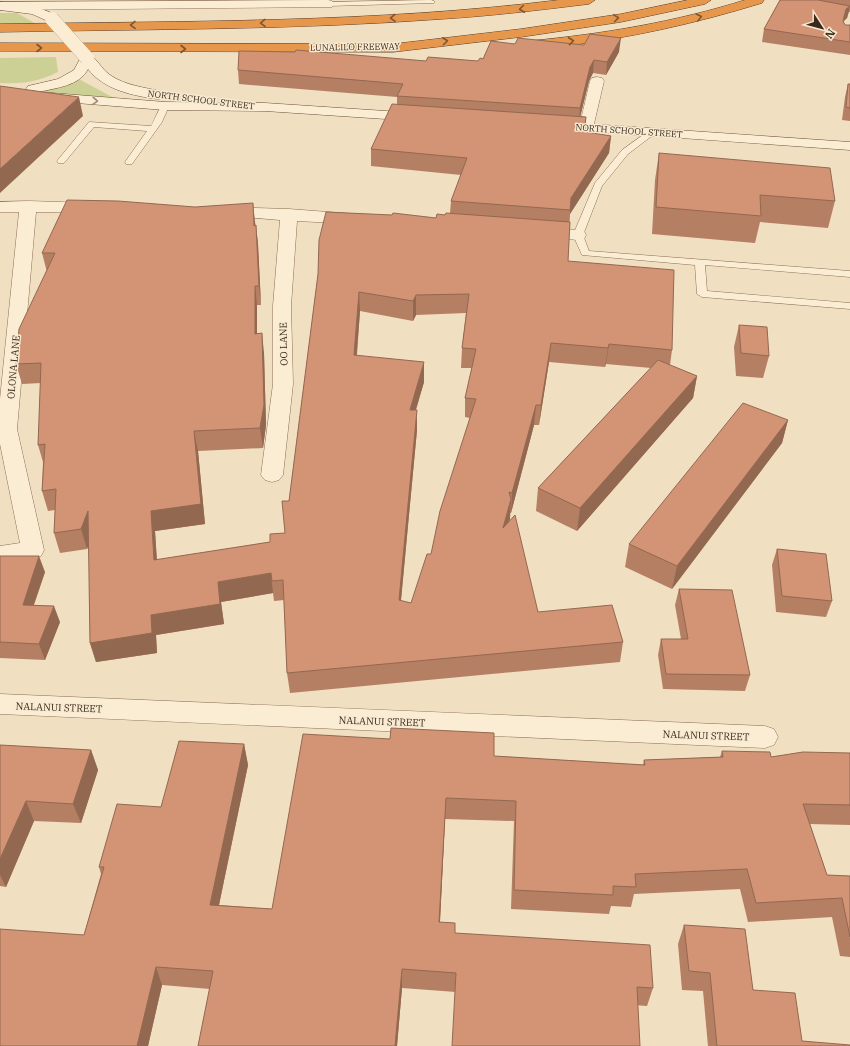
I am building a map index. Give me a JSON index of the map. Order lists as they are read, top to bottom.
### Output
{
  "streets": {
    "highway": ["LUNALILO FREEWAY"],
    "street": [
      "NORTH SCHOOL STREET",
      "OO LANE",
      "OLONA LANE",
      "NALANUI STREET"
    ]
  },
  "north": "bottom right"
}
